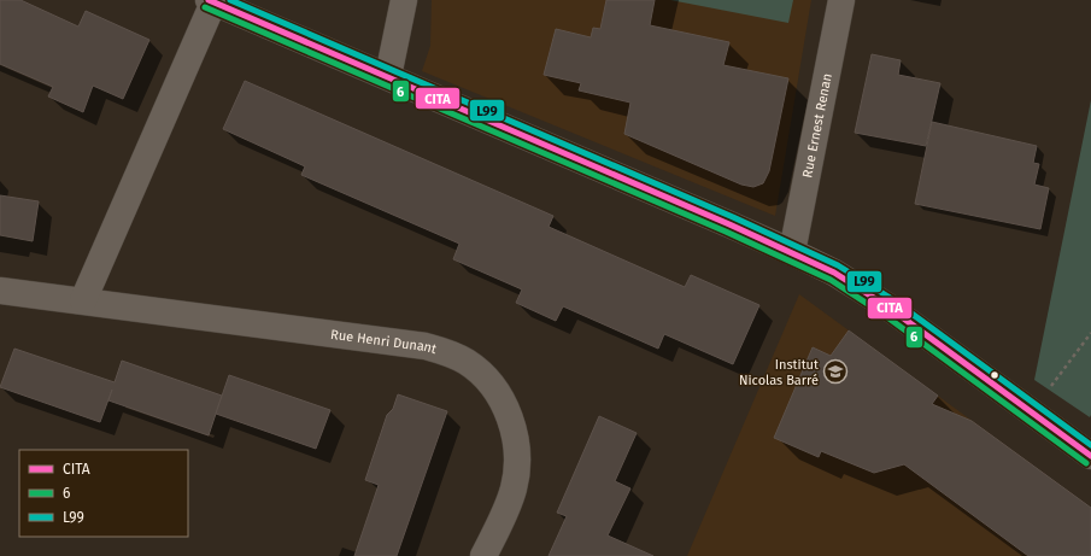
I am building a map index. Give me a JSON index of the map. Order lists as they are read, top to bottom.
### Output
{
  "streets": {
    "street": ["Rue Ernest Renan", "Rue Henri Dunant"]
  },
  "places": {
    "school or university": ["Institut Nicolas Barré"]
  },
  "lines": ["transit line CITA", "transit line L99", "transit line 6"],
  "legend": ["CITA", "6", "L99"]
}
